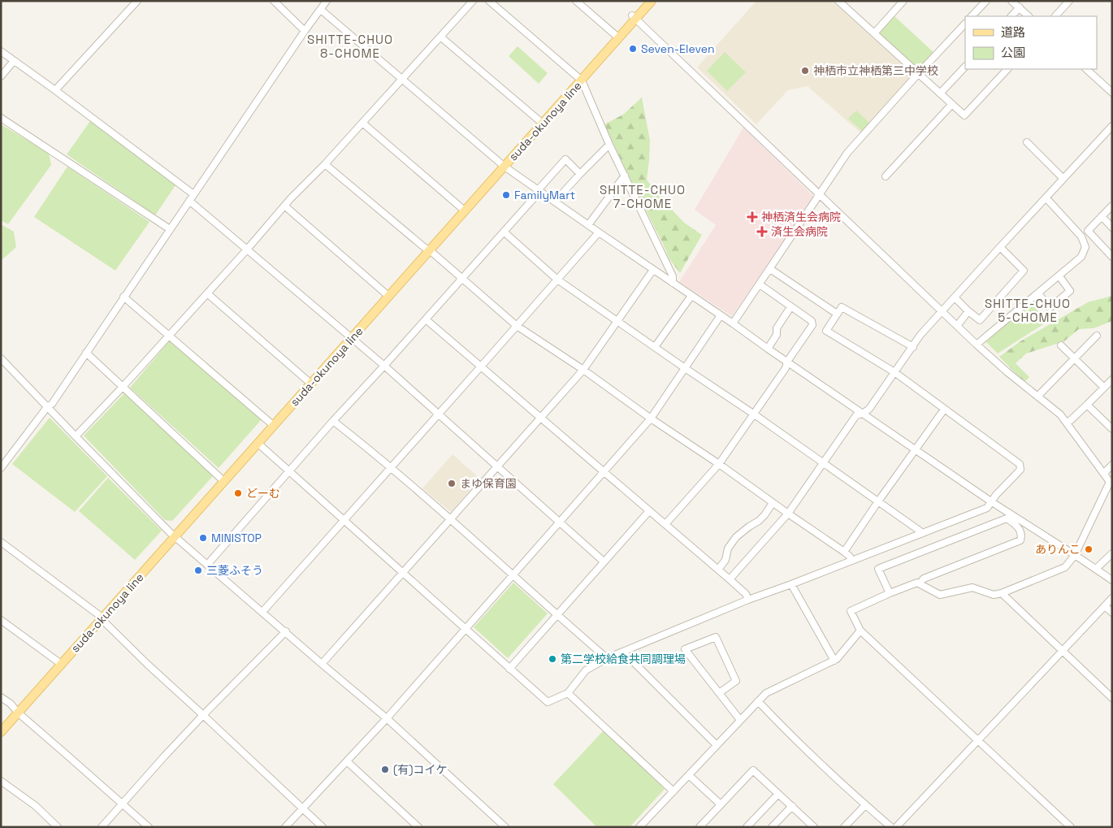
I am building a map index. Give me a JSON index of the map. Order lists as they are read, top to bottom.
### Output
{
  "streets": {
    "main road": ["suda-okunoya line"]
  },
  "districts": ["SHITTE-CHUO 8-CHOME", "SHITTE-CHUO 7-CHOME", "SHITTE-CHUO 5-CHOME"],
  "places": {
    "other": [
      "Seven-Eleven",
      "神栖市立神栖第三中学校",
      "FamilyMart",
      "まゆ保育園",
      "どーむ",
      "MINISTOP",
      "ありんこ",
      "三菱ふそう",
      "第二学校給食共同調理場",
      "(有)コイケ"
    ],
    "health": ["神栖済生会病院", "済生会病院"]
  },
  "legend": ["道路", "公園"]
}
